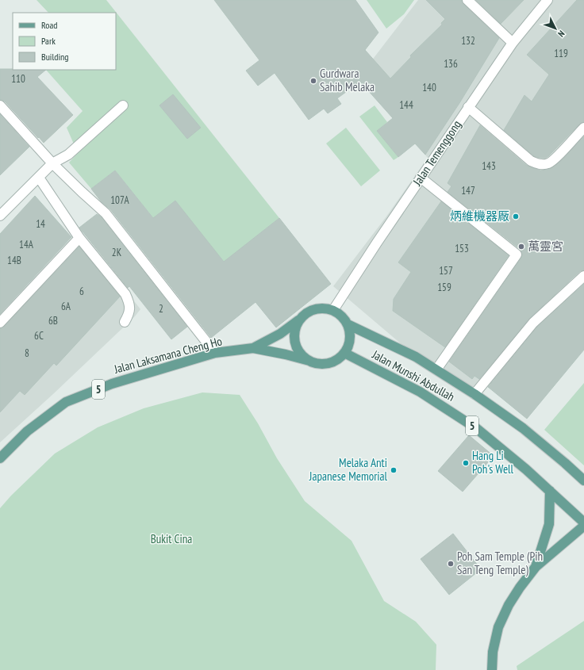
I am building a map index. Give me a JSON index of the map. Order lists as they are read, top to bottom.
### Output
{
  "streets": {
    "main road": ["Jalan Laksamana Cheng Ho", "Jalan Munshi Abdullah", "5"],
    "street": ["Jalan Temenggong"]
  },
  "crossings": [
    ["Jalan Temenggong", "Jalan Laksamana Cheng Ho"],
    ["Jalan Temenggong", "Jalan Munshi Abdullah"],
    ["Jalan Temenggong", "5"],
    ["Jalan Laksamana Cheng Ho", "Jalan Munshi Abdullah"],
    ["Jalan Laksamana Cheng Ho", "5"],
    ["Jalan Munshi Abdullah", "5"]
  ],
  "parks": ["Bukit Cina"],
  "places": [
    "Gurdwara Sahib Melaka",
    "炳維機器厰",
    "萬靈宮",
    "Hang Li Poh's Well",
    "Melaka Anti Japanese Memorial",
    "Poh Sam Temple (Pih San Teng Temple)"
  ],
  "house_numbers": [
    "132",
    "119",
    "136",
    "110",
    "140",
    "144",
    "143",
    "147",
    "107A",
    "14",
    "14A",
    "153",
    "2K",
    "14B",
    "157",
    "159",
    "6",
    "6A",
    "2",
    "6B",
    "6C",
    "8"
  ],
  "legend": ["Road", "Park", "Building"],
  "north": "bottom right"
}
